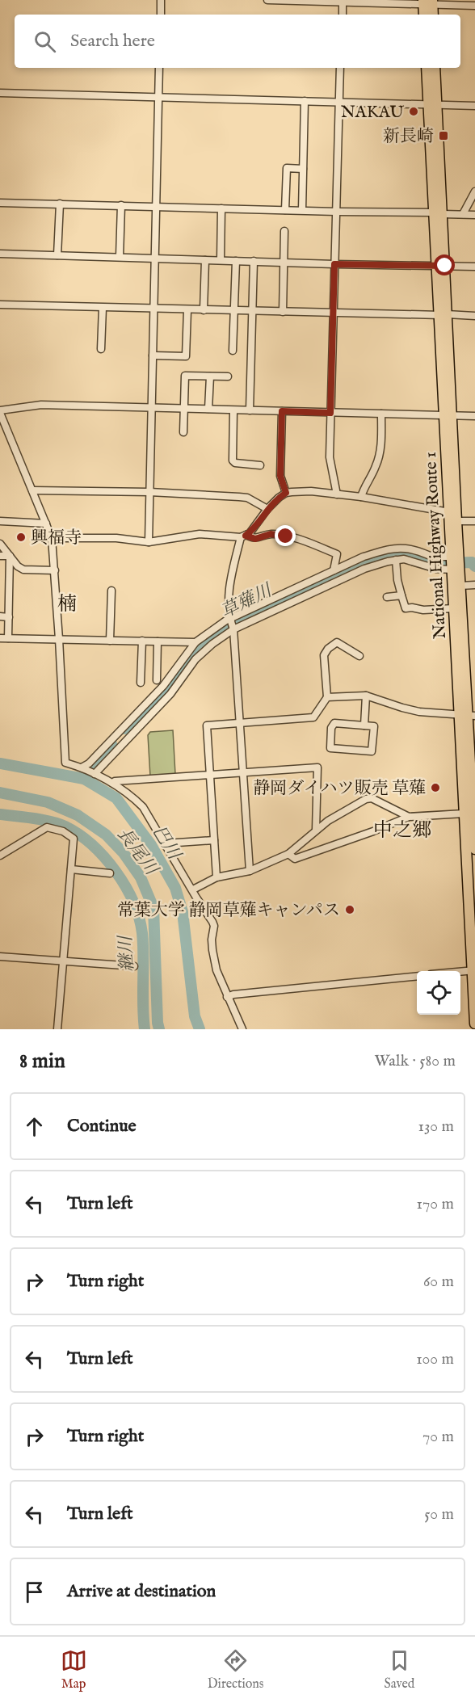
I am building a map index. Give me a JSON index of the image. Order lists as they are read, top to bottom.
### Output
{
  "streets": {
    "highway": ["National Highway Route 1"]
  },
  "districts": ["楠", "中之郷"],
  "water": [
    "草薙川",
    "巴川",
    "長尾川",
    "継川"
  ],
  "places": {
    "other": [
      "NAKAU",
      "興福寺",
      "静岡ダイハツ販売 草薙",
      "常葉大学 静岡草薙キャンパス"
    ],
    "transit": ["新長崎"]
  },
  "page": {
    "search": "Search here",
    "heading": ["8 min", "Walk · 580 m"],
    "list": [
      ["Continue", "130 m"],
      ["Turn left", "170 m"],
      ["Turn right", "60 m"],
      ["Turn left", "100 m"],
      ["Turn right", "70 m"],
      ["Turn left", "50 m"],
      "Arrive at destination"
    ],
    "nav": ["Map", "Directions", "Saved"]
  }
}
